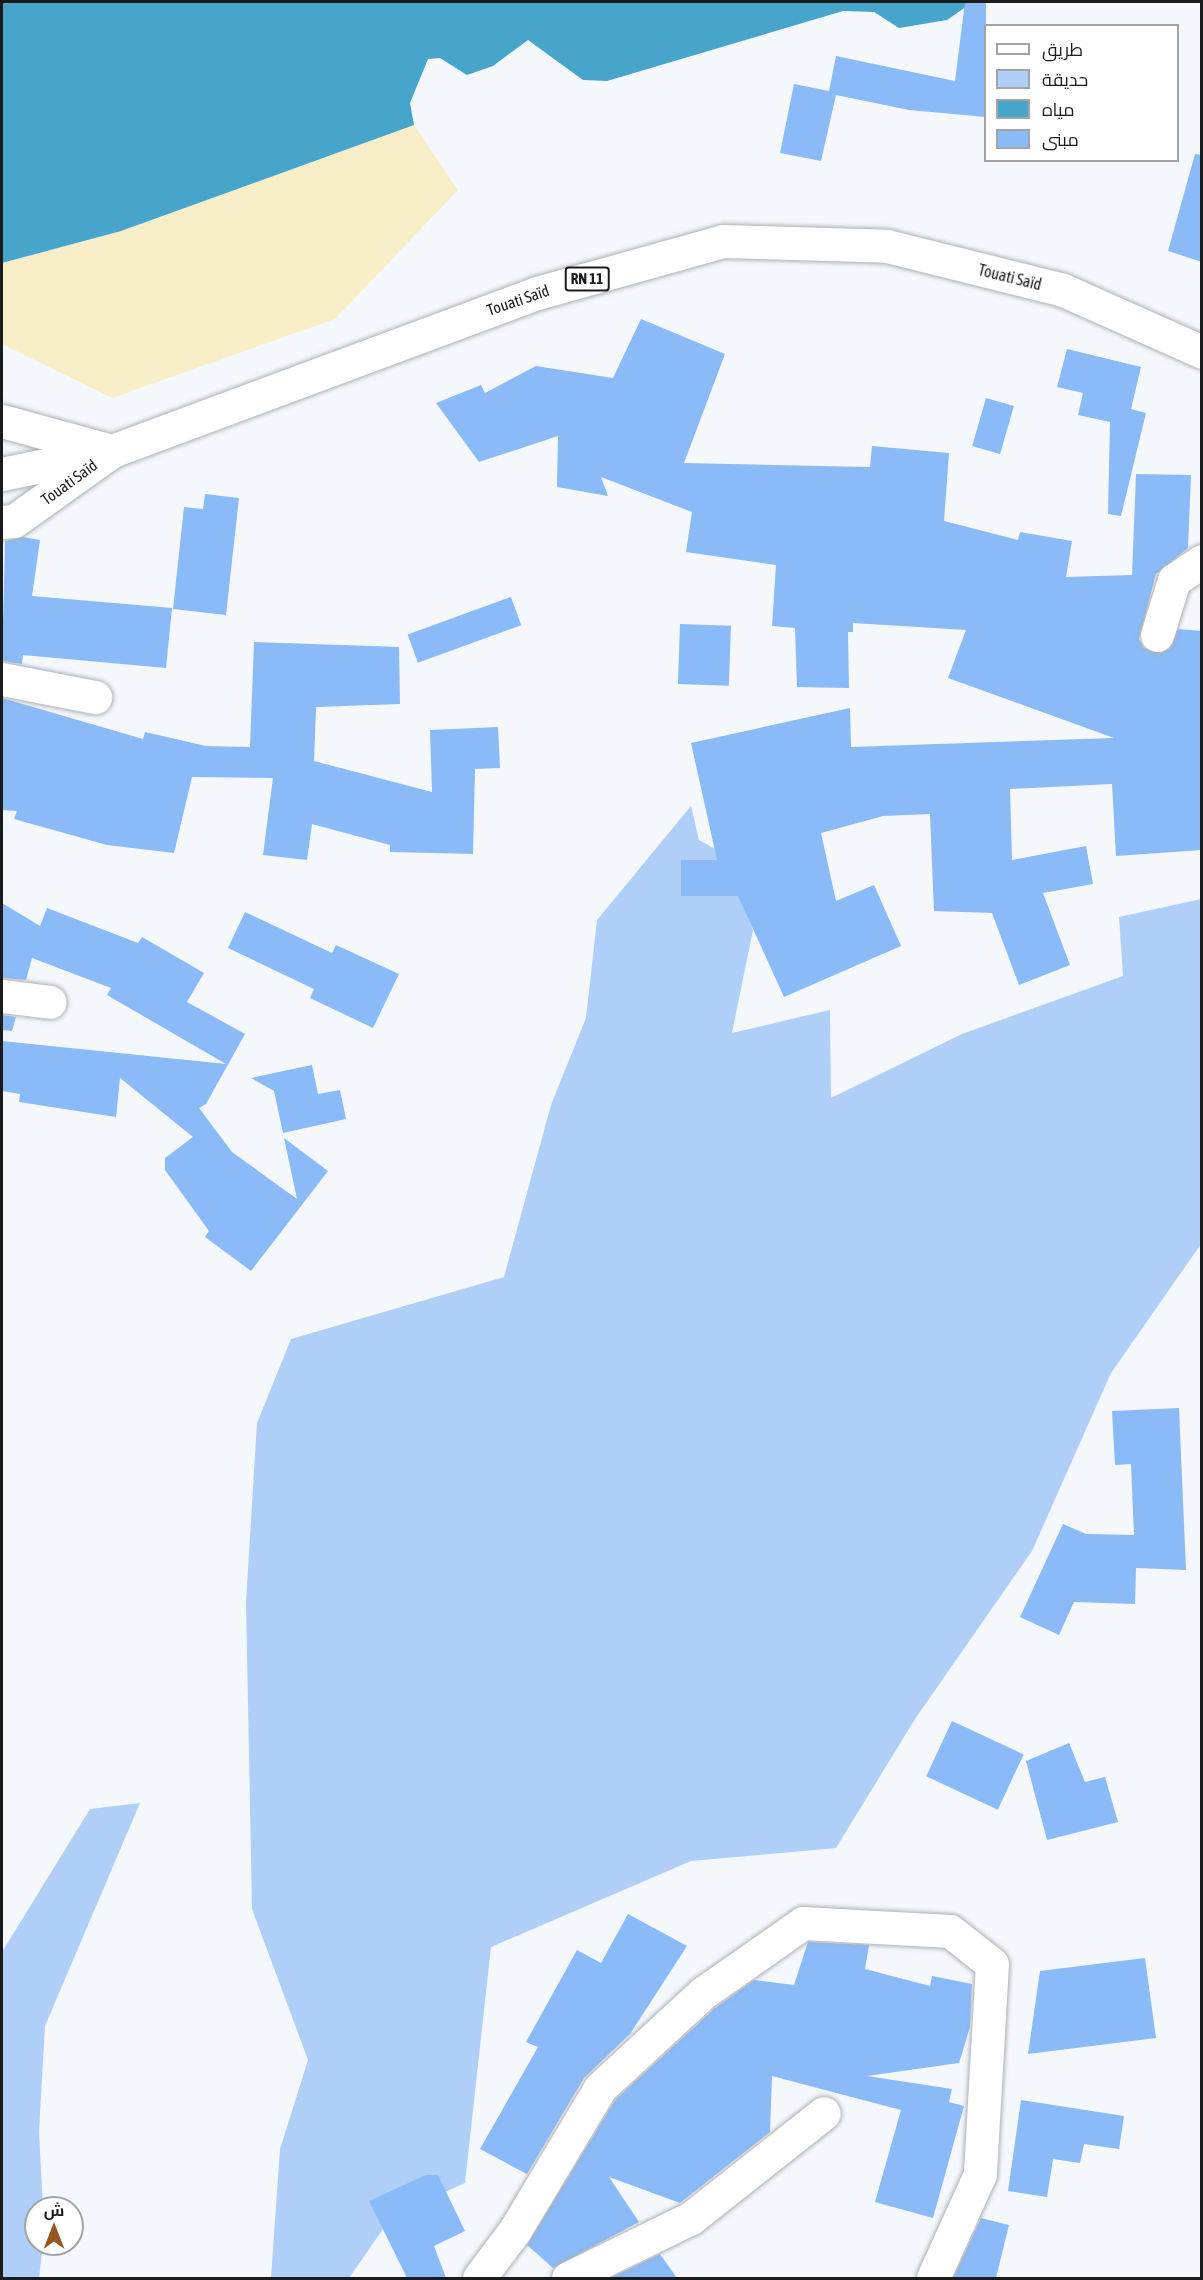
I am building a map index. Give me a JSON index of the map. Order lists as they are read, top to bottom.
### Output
{
  "streets": {
    "street": ["Touati Saïd", "RN 11"]
  },
  "legend": [
    "طريق",
    "حديقة",
    "مياه",
    "مبنى"
  ],
  "north": "top"
}
